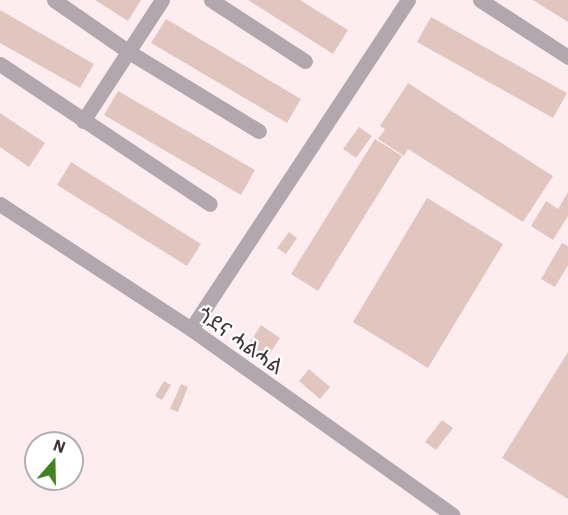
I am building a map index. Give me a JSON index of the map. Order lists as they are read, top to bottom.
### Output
{
  "streets": {
    "street": ["ጎደና ሓልሓል"]
  },
  "north": "top"
}
